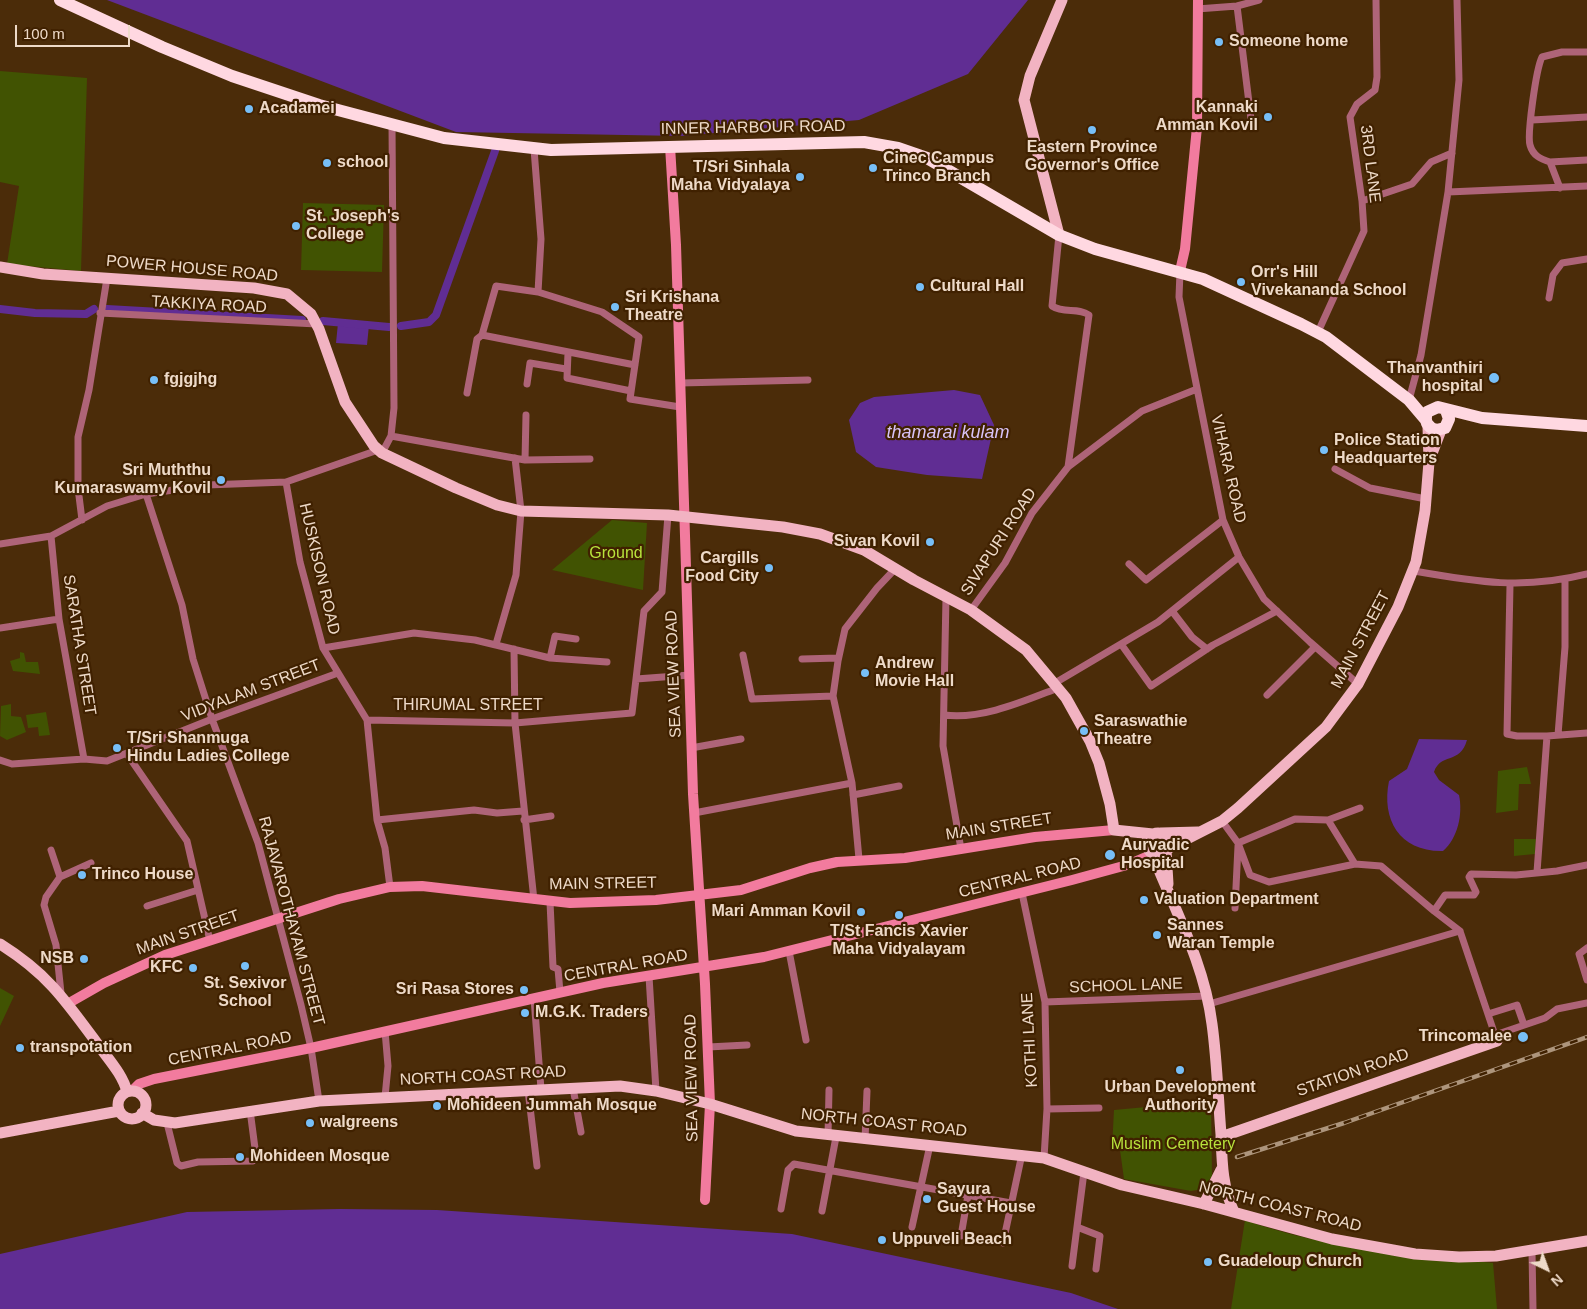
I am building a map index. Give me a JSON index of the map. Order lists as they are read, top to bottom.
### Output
{
  "streets": {
    "highway": ["INNER HARBOUR ROAD"],
    "main road": [
      "POWER HOUSE ROAD",
      "MAIN STREET",
      "SEA VIEW ROAD",
      "CENTRAL ROAD",
      "STATION ROAD",
      "NORTH COAST ROAD"
    ],
    "street": [
      "3RD LANE",
      "TAKKIYA ROAD",
      "VIHARA ROAD",
      "SIVAPURI ROAD",
      "HUSKISON ROAD",
      "SARATHA STREET",
      "VIDYALAM STREET",
      "THIRUMAL STREET",
      "RAJAVAROTHAYAM STREET",
      "SCHOOL LANE",
      "KOTHI LANE"
    ]
  },
  "crossings": [
    ["INNER HARBOUR ROAD", "3RD LANE"],
    ["INNER HARBOUR ROAD", "VIHARA ROAD"],
    ["INNER HARBOUR ROAD", "MAIN STREET"],
    ["INNER HARBOUR ROAD", "SEA VIEW ROAD"],
    ["POWER HOUSE ROAD", "TAKKIYA ROAD"],
    ["VIHARA ROAD", "SIVAPURI ROAD"],
    ["VIHARA ROAD", "MAIN STREET"],
    ["HUSKISON ROAD", "MAIN STREET"],
    ["HUSKISON ROAD", "VIDYALAM STREET"],
    ["HUSKISON ROAD", "THIRUMAL STREET"],
    ["MAIN STREET", "SEA VIEW ROAD"],
    ["MAIN STREET", "CENTRAL ROAD"],
    ["MAIN STREET", "RAJAVAROTHAYAM STREET"],
    ["SARATHA STREET", "VIDYALAM STREET"],
    ["SEA VIEW ROAD", "CENTRAL ROAD"],
    ["SEA VIEW ROAD", "NORTH COAST ROAD"],
    ["VIDYALAM STREET", "RAJAVAROTHAYAM STREET"],
    ["CENTRAL ROAD", "RAJAVAROTHAYAM STREET"],
    ["CENTRAL ROAD", "KOTHI LANE"],
    ["CENTRAL ROAD", "NORTH COAST ROAD"],
    ["RAJAVAROTHAYAM STREET", "NORTH COAST ROAD"],
    ["SCHOOL LANE", "KOTHI LANE"],
    ["KOTHI LANE", "NORTH COAST ROAD"]
  ],
  "water": ["thamarai kulam"],
  "parks": ["Ground", "Muslim Cemetery"],
  "places": [
    "Someone home",
    "Acadamei",
    "Kannaki Amman Kovil",
    "Eastern Province Governor's Office",
    "school",
    "Cinec Campus Trinco Branch",
    "T/Sri Sinhala Maha Vidyalaya",
    "St. Joseph's College",
    "Orr's Hill Vivekananda School",
    "Cultural Hall",
    "Sri Krishana Theatre",
    "Thanvanthiri hospital",
    "fgjgjhg",
    "Police Station Headquarters",
    "Sri Muththu Kumaraswamy Kovil",
    "Sivan Kovil",
    "Cargills Food City",
    "Andrew Movie Hall",
    "Saraswathie Theatre",
    "T/Sri Shanmuga Hindu Ladies College",
    "Aurvadic Hospital",
    "Trinco House",
    "Valuation Department",
    "Mari Amman Kovil",
    "T/St Fancis Xavier Maha Vidyalayam",
    "Sannes Waran Temple",
    "NSB",
    "St. Sexivor School",
    "KFC",
    "Sri Rasa Stores",
    "M.G.K. Traders",
    "Trincomalee",
    "transpotation",
    "Urban Development Authority",
    "Mohideen Jummah Mosque",
    "walgreens",
    "Mohideen Mosque",
    "Sayura Guest House",
    "Uppuveli Beach",
    "Guadeloup Church"
  ],
  "scale_bar": "100 m",
  "north": "bottom right"
}
